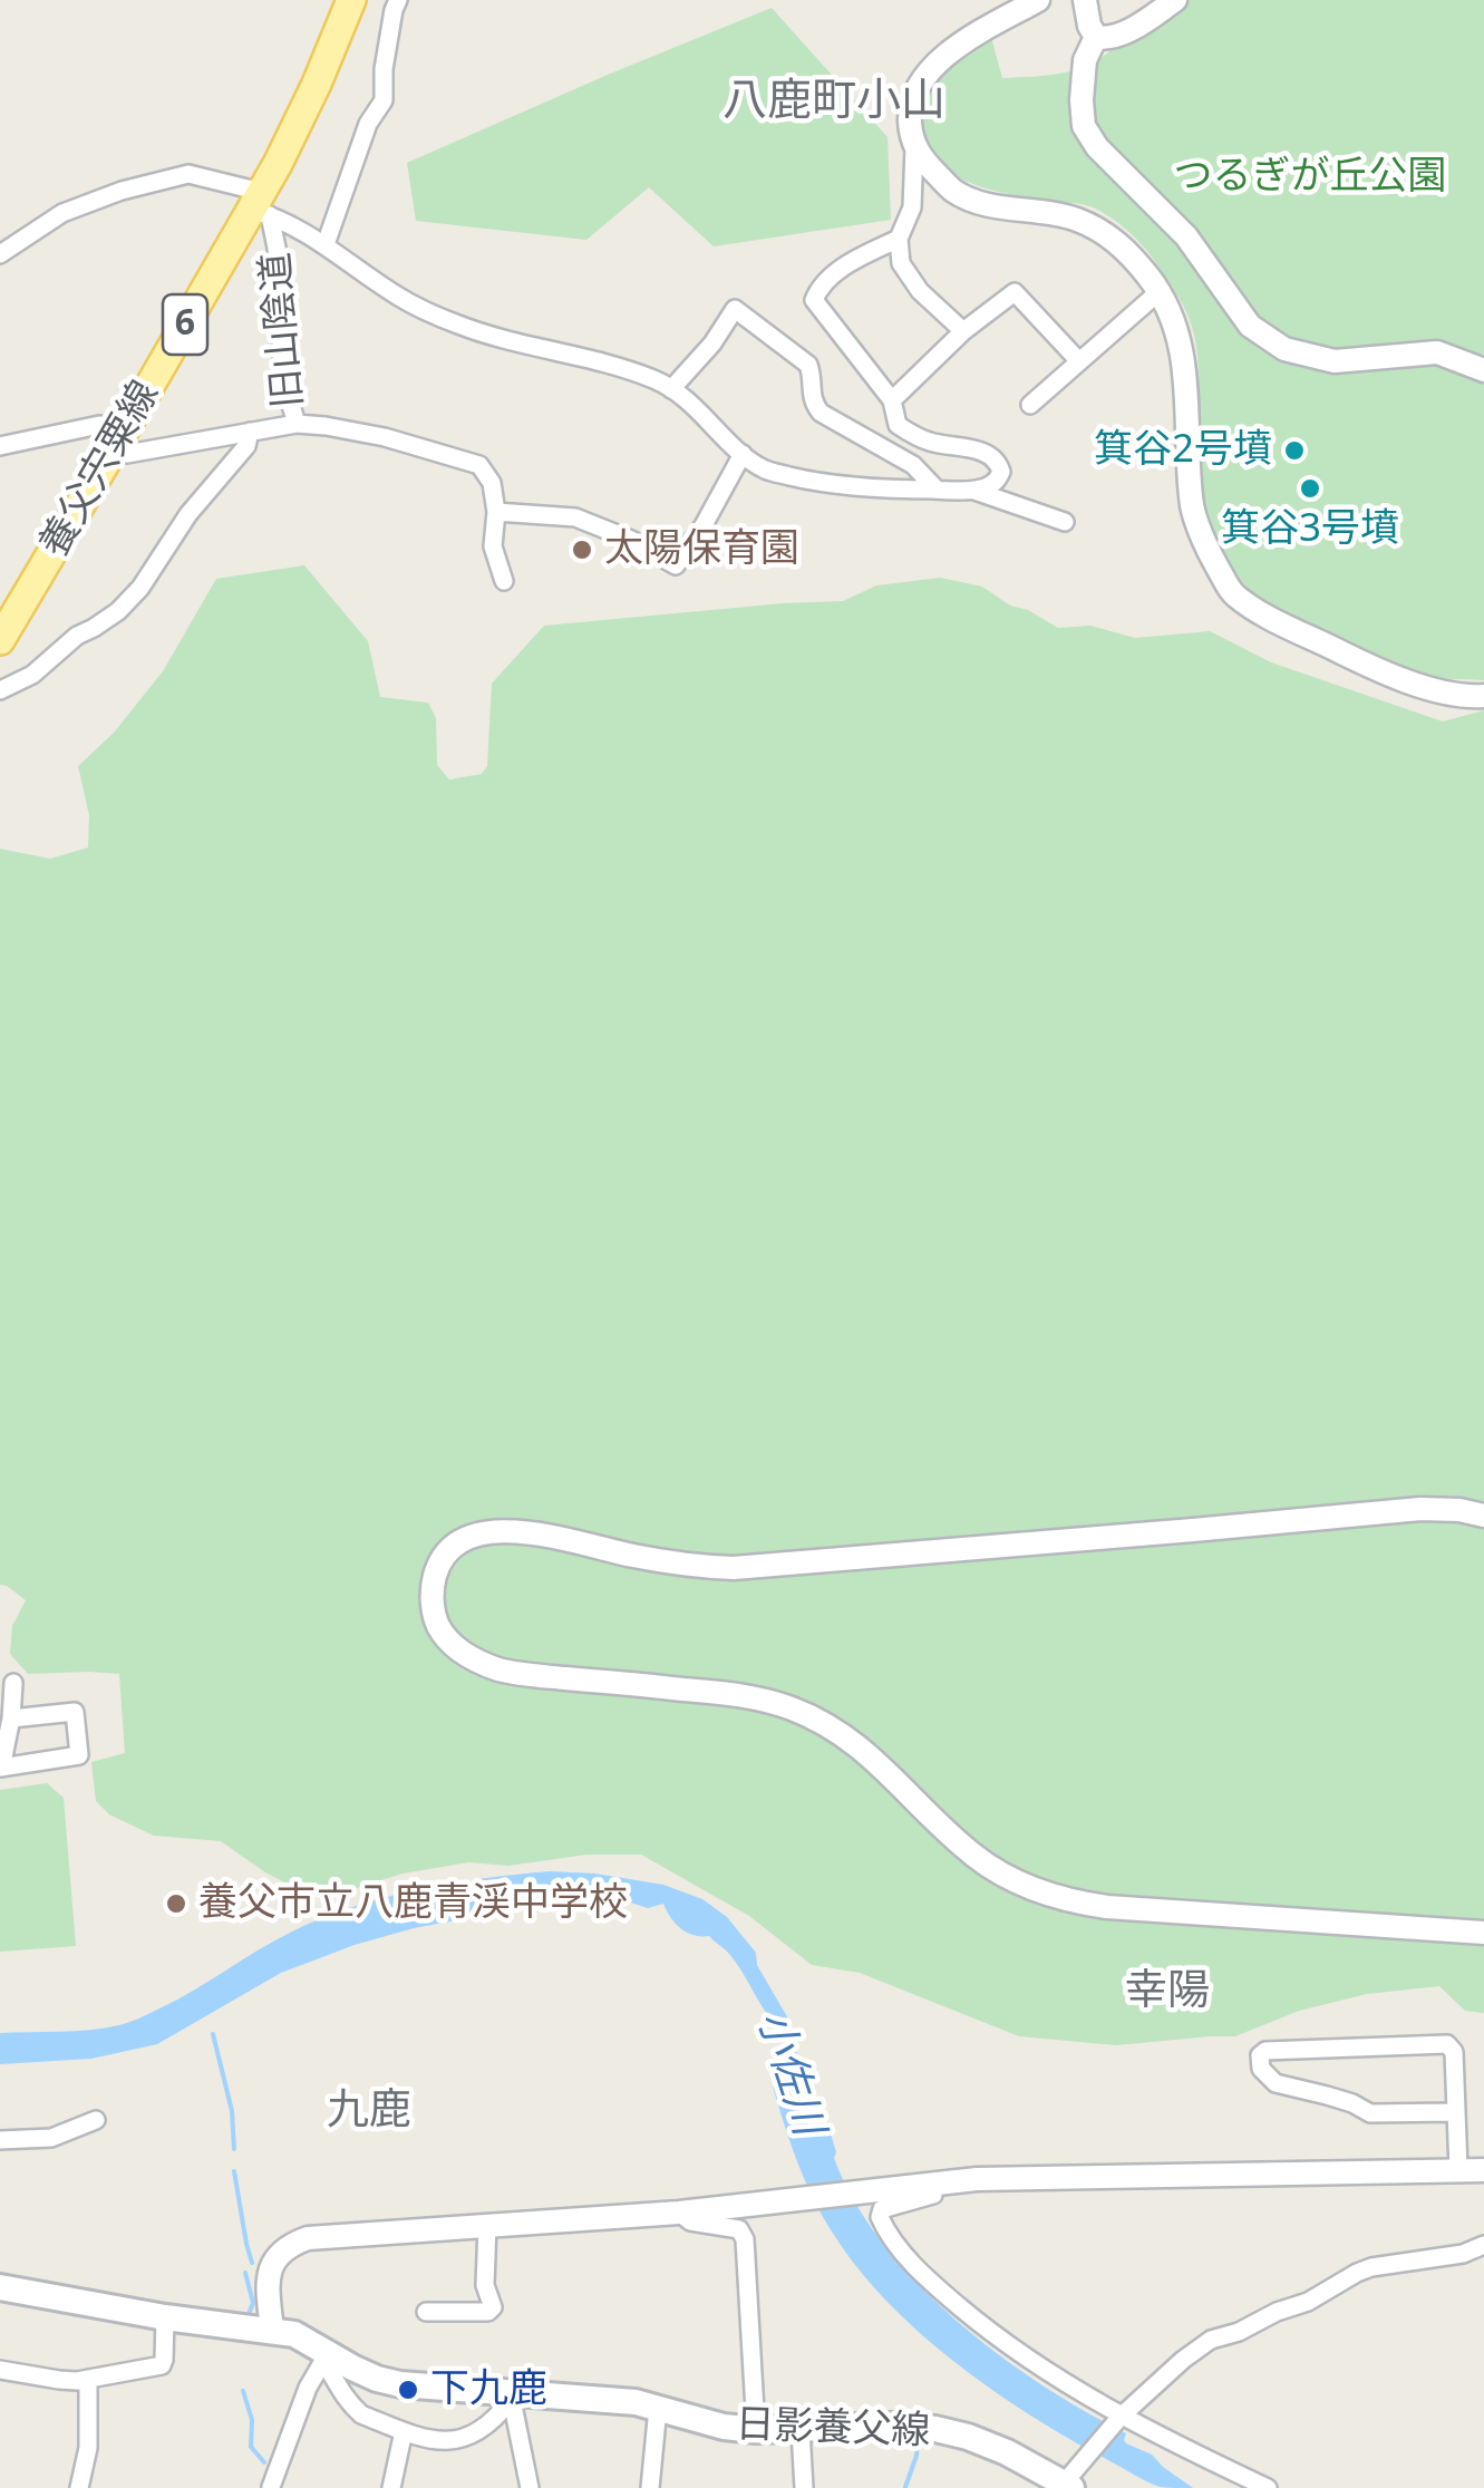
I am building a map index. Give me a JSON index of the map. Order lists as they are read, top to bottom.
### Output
{
  "streets": {
    "main road": ["6", "養父宍粟線", "日影養父線"],
    "street": ["旧山陰道"]
  },
  "crossings": [
    ["旧山陰道", "養父宍粟線"]
  ],
  "districts": ["八鹿町小山", "幸陽", "九鹿"],
  "water": ["小佐川"],
  "parks": ["つるぎが丘公園"],
  "places": [
    "箕谷2号墳",
    "箕谷3号墳",
    "太陽保育園",
    "養父市立八鹿青渓中学校",
    "下九鹿"
  ]
}
